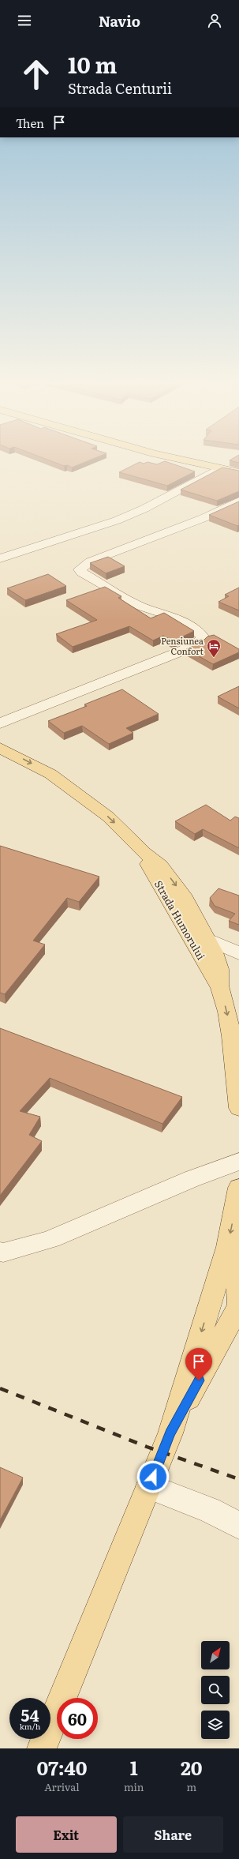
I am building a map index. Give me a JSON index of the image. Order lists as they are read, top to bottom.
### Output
{
  "streets": {
    "main road": ["Strada Humorului"]
  },
  "places": {
    "hotel": ["Pensiunea Confort"]
  },
  "north": "top right",
  "page": {
    "header": "Navio",
    "turn": ["10 m", "Strada Centurii"],
    "then": "Then",
    "speed": "54 km/h",
    "limit": "60",
    "eta": [
      "07:40",
      "Arrival",
      "1",
      "min",
      "20",
      "m"
    ],
    "buttons": ["Exit", "Share"]
  }
}
